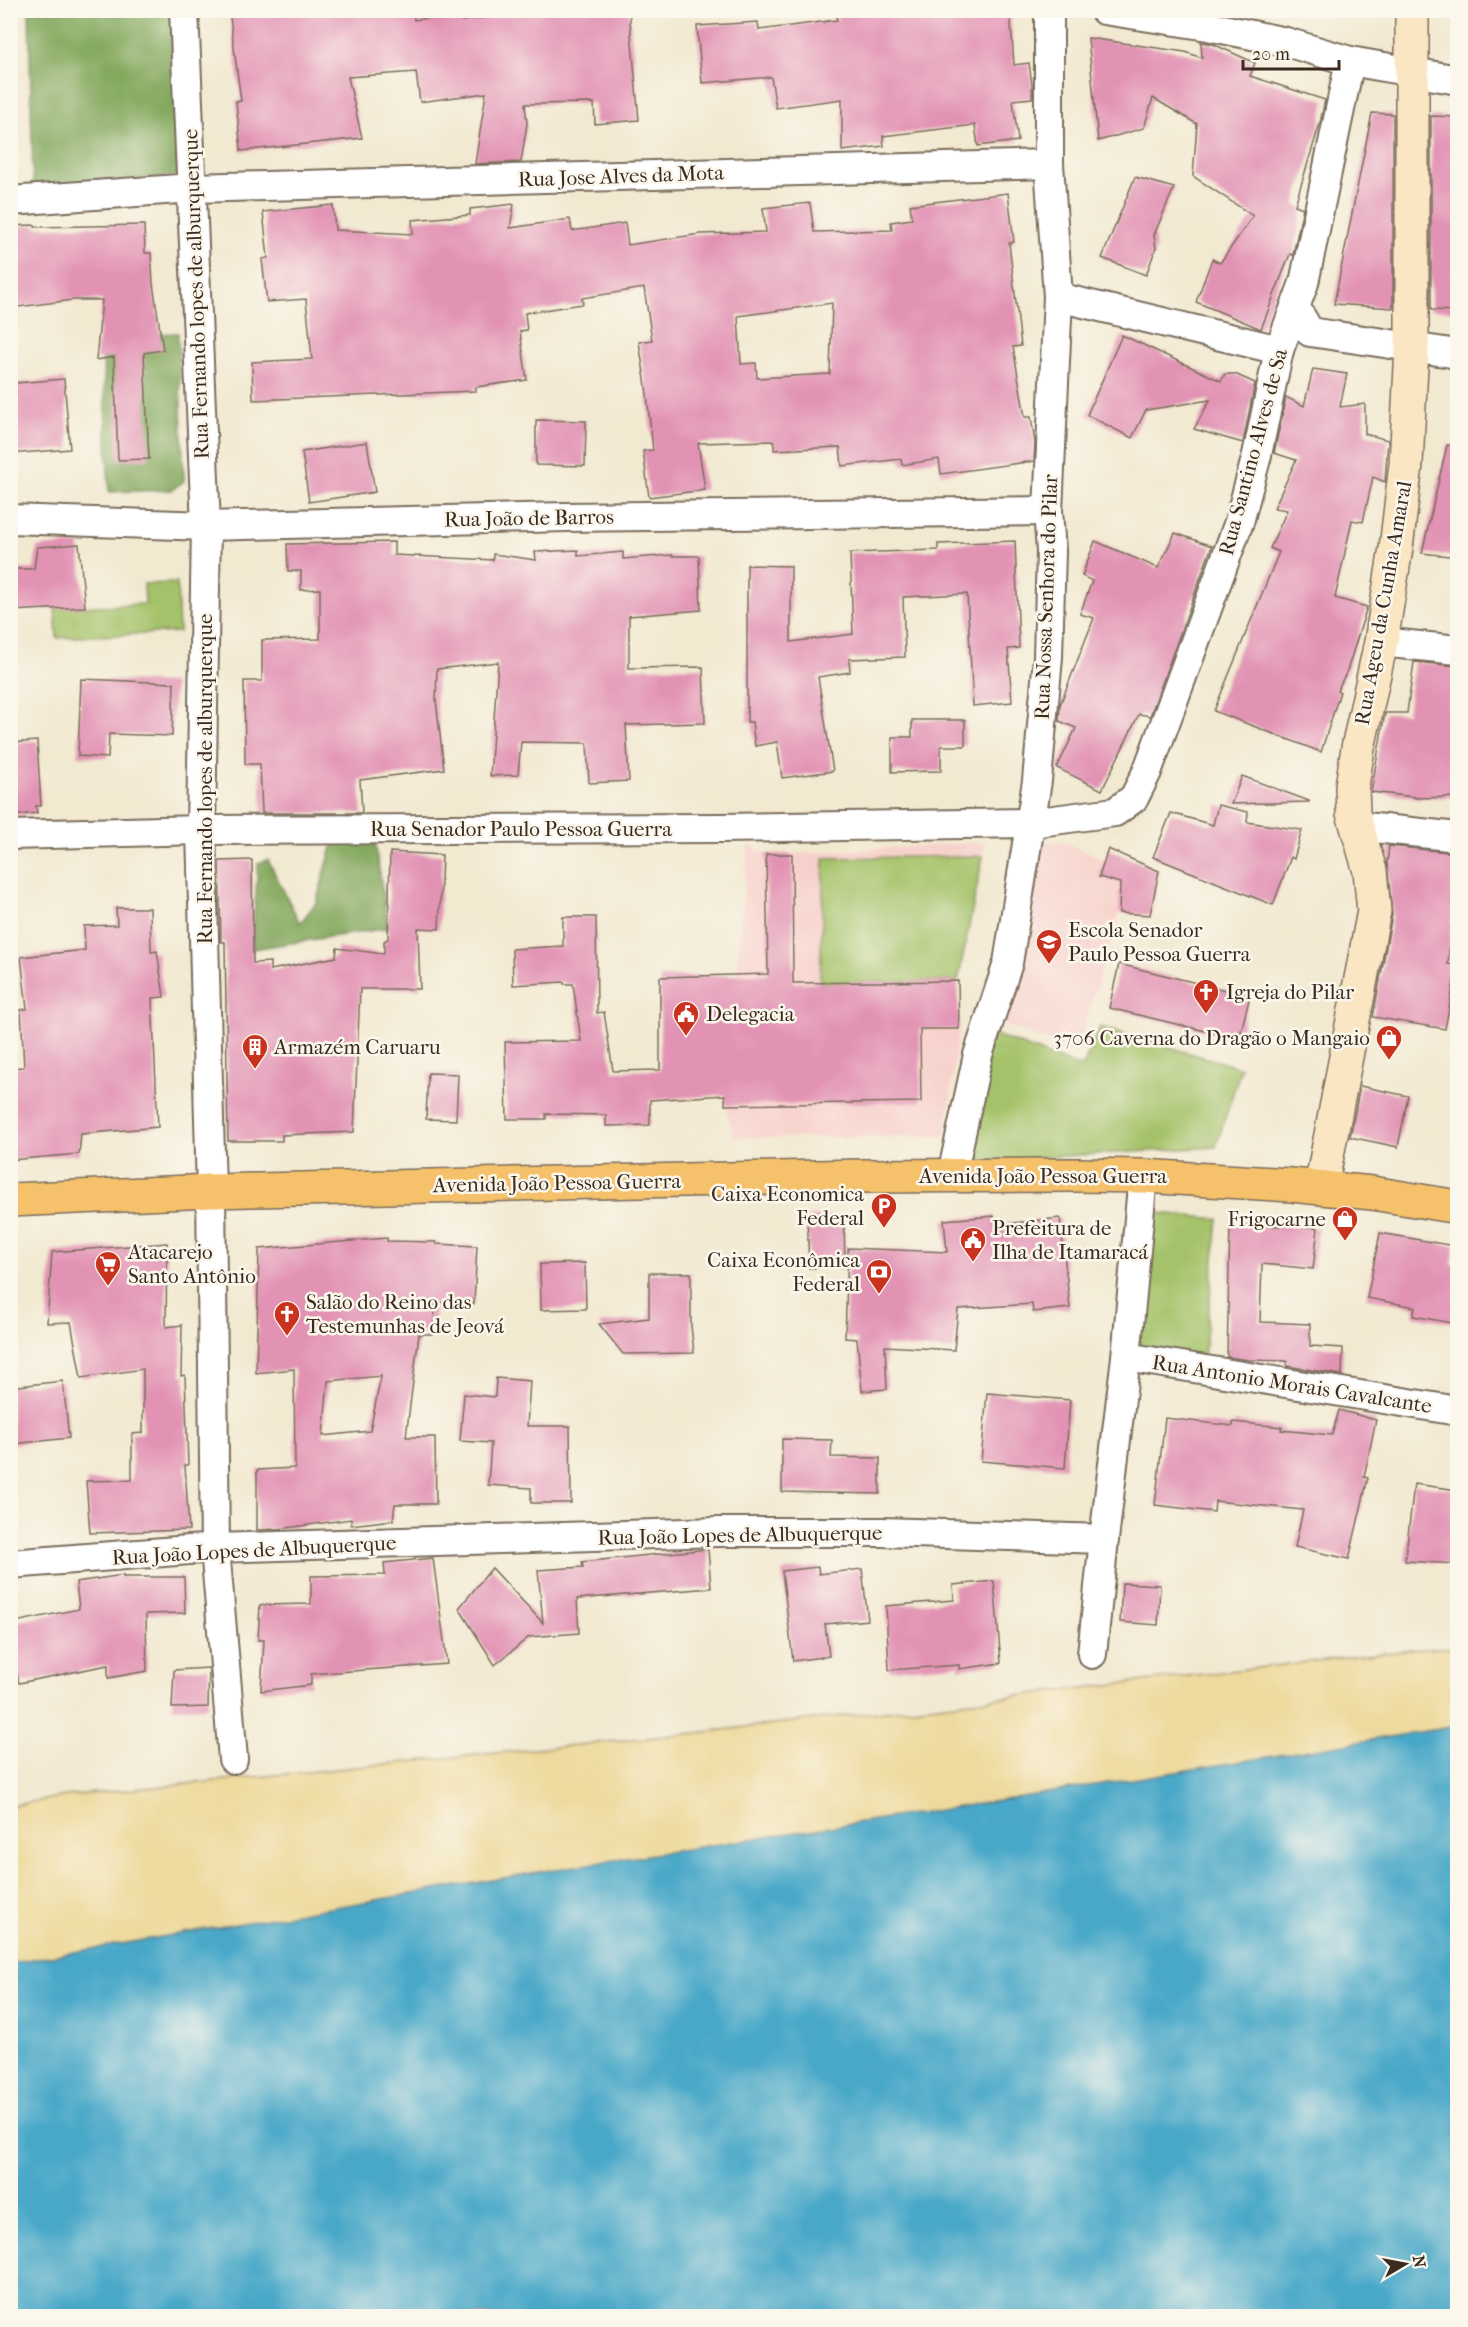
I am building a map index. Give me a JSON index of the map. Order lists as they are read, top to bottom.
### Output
{
  "streets": {
    "main road": ["Avenida João Pessoa Guerra"],
    "street": [
      "Rua Jose Alves da Mota",
      "Rua Fernando lopes de alburquerque",
      "Rua Santino Alves de Sa",
      "Rua João de Barros",
      "Rua Nossa Senhora do Pilar",
      "Rua Ageu da Cunha Amaral",
      "Rua Senador Paulo Pessoa Guerra",
      "Rua Antonio Morais Cavalcante",
      "Rua João Lopes de Albuquerque"
    ]
  },
  "crossings": [
    ["Rua Jose Alves da Mota", "Rua Fernando lopes de alburquerque"],
    ["Rua Jose Alves da Mota", "Rua Nossa Senhora do Pilar"],
    ["Rua Fernando lopes de alburquerque", "Rua João de Barros"],
    ["Rua Fernando lopes de alburquerque", "Rua Senador Paulo Pessoa Guerra"],
    ["Rua Fernando lopes de alburquerque", "Avenida João Pessoa Guerra"],
    ["Rua Fernando lopes de alburquerque", "Rua João Lopes de Albuquerque"],
    ["Rua Santino Alves de Sa", "Rua Nossa Senhora do Pilar"],
    ["Rua Santino Alves de Sa", "Rua Senador Paulo Pessoa Guerra"],
    ["Rua João de Barros", "Rua Nossa Senhora do Pilar"],
    ["Rua Nossa Senhora do Pilar", "Rua Senador Paulo Pessoa Guerra"],
    ["Rua Nossa Senhora do Pilar", "Avenida João Pessoa Guerra"],
    ["Rua Ageu da Cunha Amaral", "Avenida João Pessoa Guerra"]
  ],
  "places": {
    "school or university": ["Escola Senador Paulo Pessoa Guerra"],
    "church": ["Igreja do Pilar", "Salão do Reino das Testemunhas de Jeová"],
    "public building": ["Delegacia", "Prefeitura de Ilha de Itamaracá"],
    "shop": ["3706 Caverna do Dragão o Mangaio", "Frigocarne"],
    "building": ["Armazém Caruaru"],
    "parking": ["Caixa Economica Federal"],
    "supermarket": ["Atacarejo Santo Antônio"],
    "bank": ["Caixa Econômica Federal"]
  },
  "scale_bar": "20 m",
  "north": "right"
}
